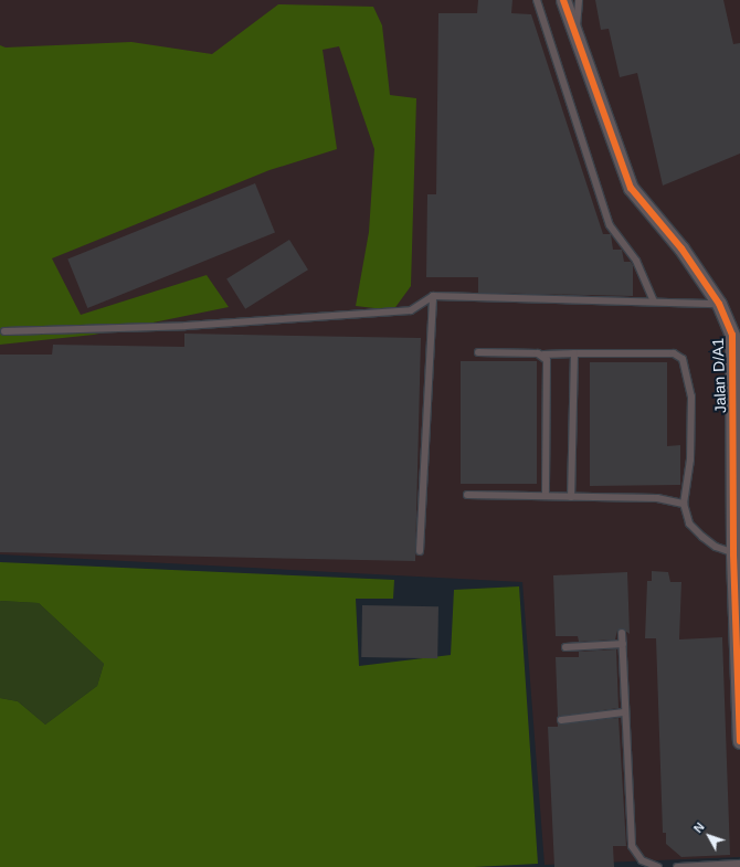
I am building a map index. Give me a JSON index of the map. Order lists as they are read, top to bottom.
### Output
{
  "streets": {
    "street": ["Jalan D/A1"]
  },
  "north": "top left"
}
